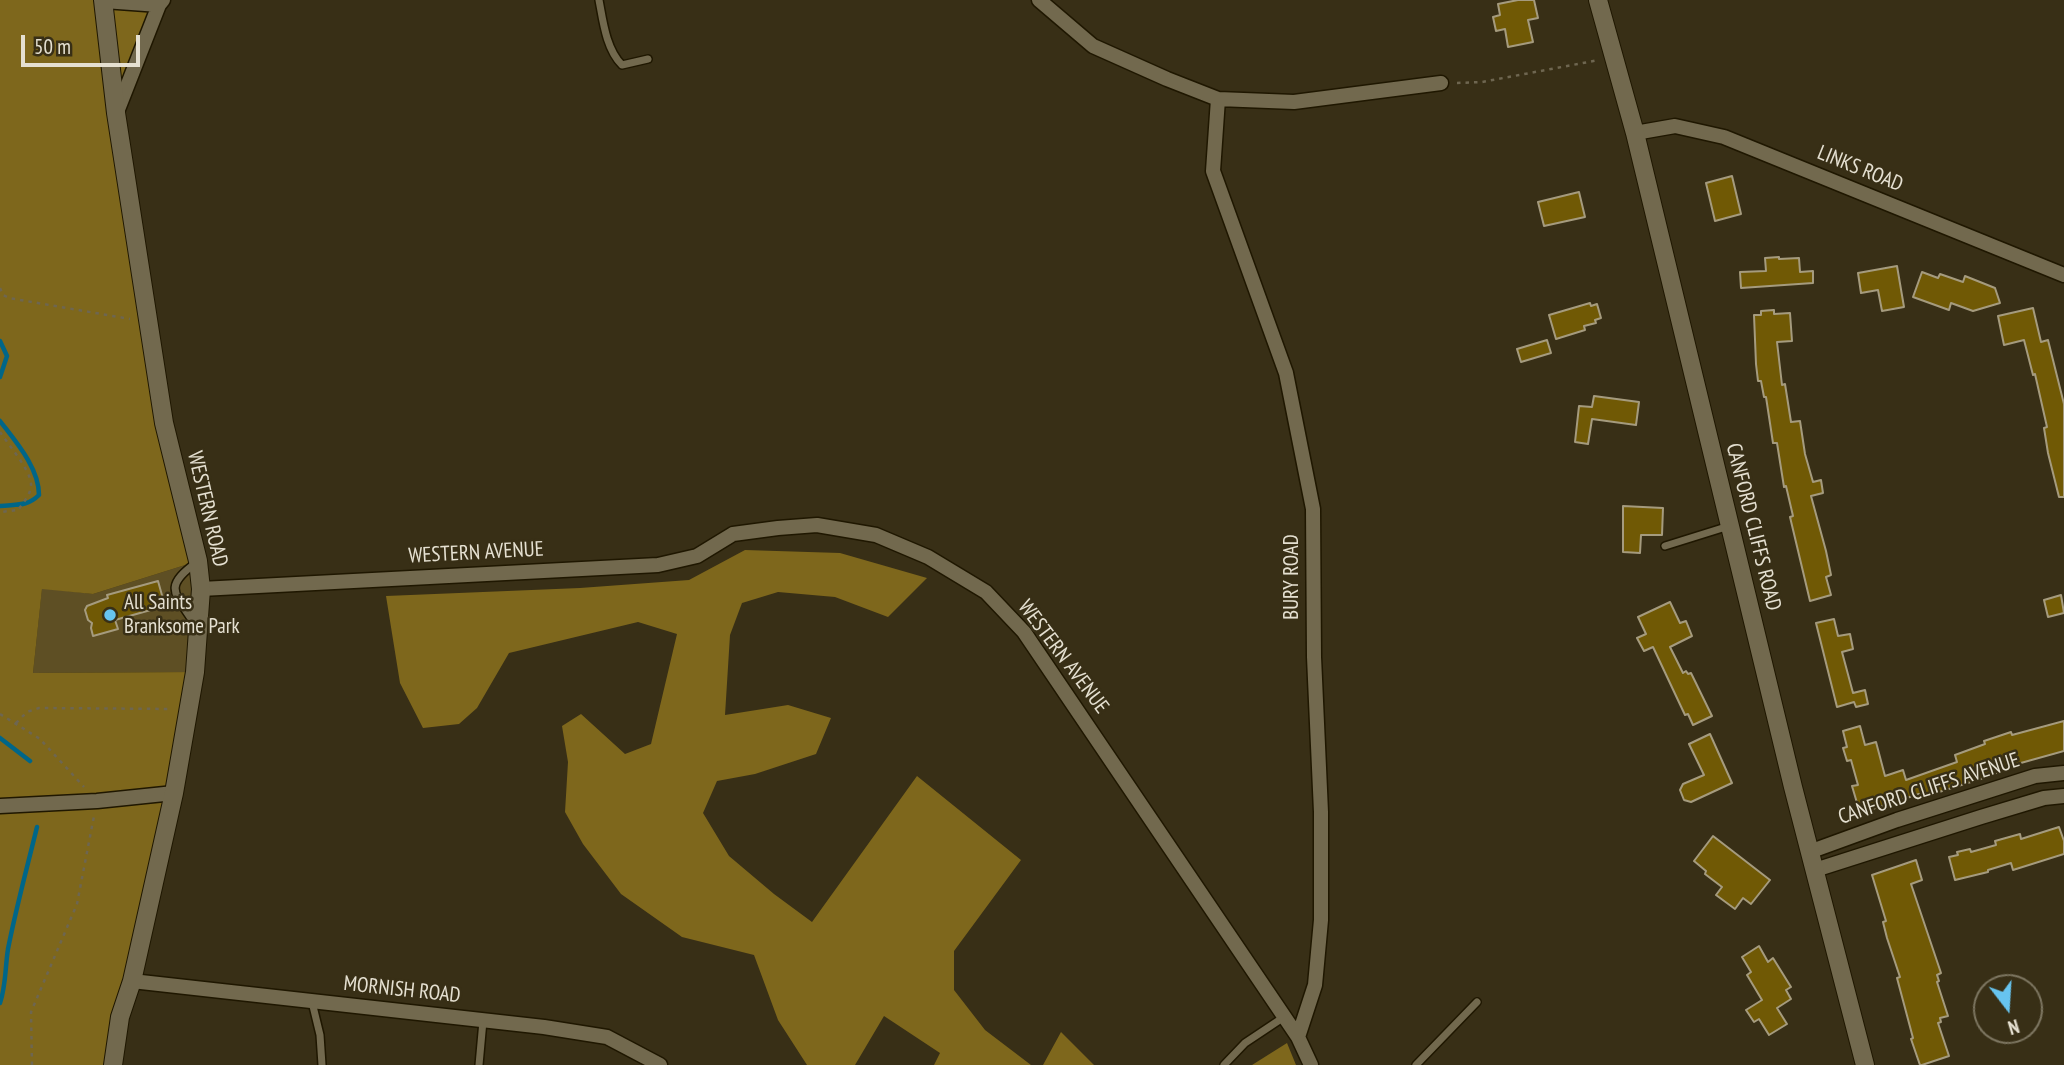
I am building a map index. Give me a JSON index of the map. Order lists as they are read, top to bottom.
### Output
{
  "streets": {
    "street": [
      "LINKS ROAD",
      "WESTERN ROAD",
      "CANFORD CLIFFS ROAD",
      "WESTERN AVENUE",
      "BURY ROAD",
      "CANFORD CLIFFS AVENUE",
      "MORNISH ROAD"
    ]
  },
  "crossings": [
    ["LINKS ROAD", "CANFORD CLIFFS ROAD"],
    ["WESTERN ROAD", "WESTERN AVENUE"],
    ["WESTERN ROAD", "MORNISH ROAD"],
    ["CANFORD CLIFFS ROAD", "CANFORD CLIFFS AVENUE"],
    ["WESTERN AVENUE", "BURY ROAD"]
  ],
  "places": ["All Saints Branksome Park"],
  "scale_bar": "50 m",
  "north": "bottom"
}
